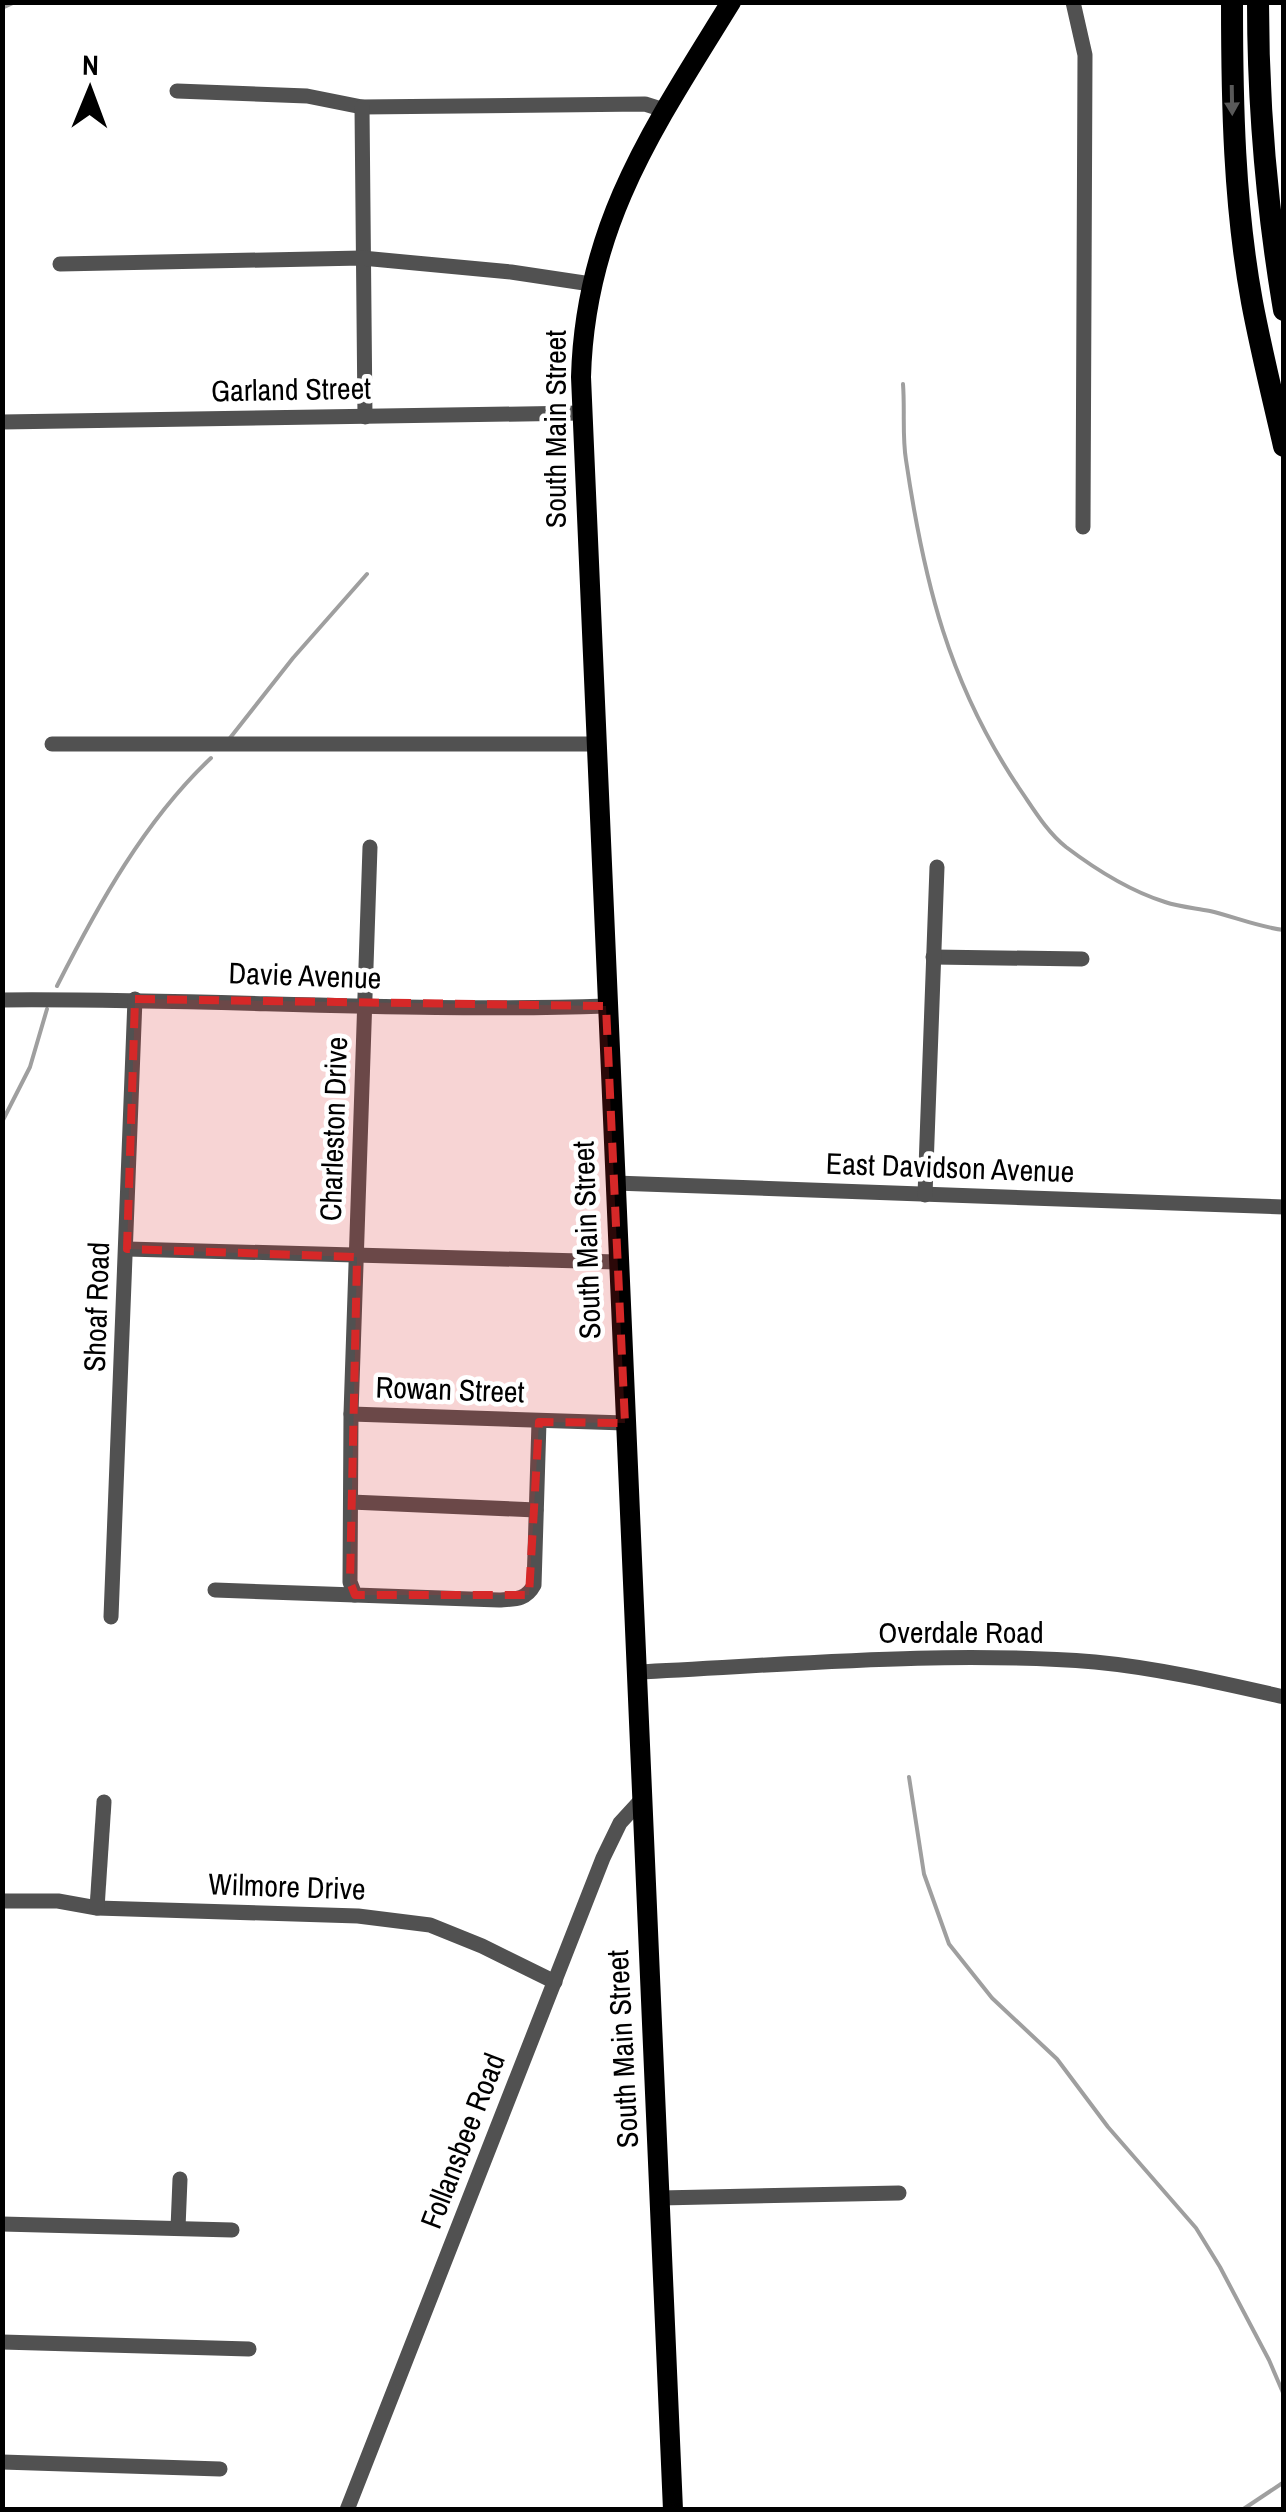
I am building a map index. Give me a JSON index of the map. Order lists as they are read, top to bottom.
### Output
{
  "streets": {
    "main road": ["South Main Street"],
    "street": [
      "Garland Street",
      "Davie Avenue",
      "Charleston Drive",
      "East Davidson Avenue",
      "Shoaf Road",
      "Rowan Street",
      "Overdale Road",
      "Wilmore Drive",
      "Follansbee Road"
    ]
  },
  "crossings": [
    ["Garland Street", "South Main Street"],
    ["South Main Street", "Davie Avenue"],
    ["South Main Street", "East Davidson Avenue"],
    ["South Main Street", "Rowan Street"],
    ["South Main Street", "Overdale Road"],
    ["South Main Street", "Follansbee Road"],
    ["Davie Avenue", "Charleston Drive"],
    ["Davie Avenue", "Shoaf Road"],
    ["Charleston Drive", "Rowan Street"],
    ["Wilmore Drive", "Follansbee Road"]
  ],
  "north": "top"
}
